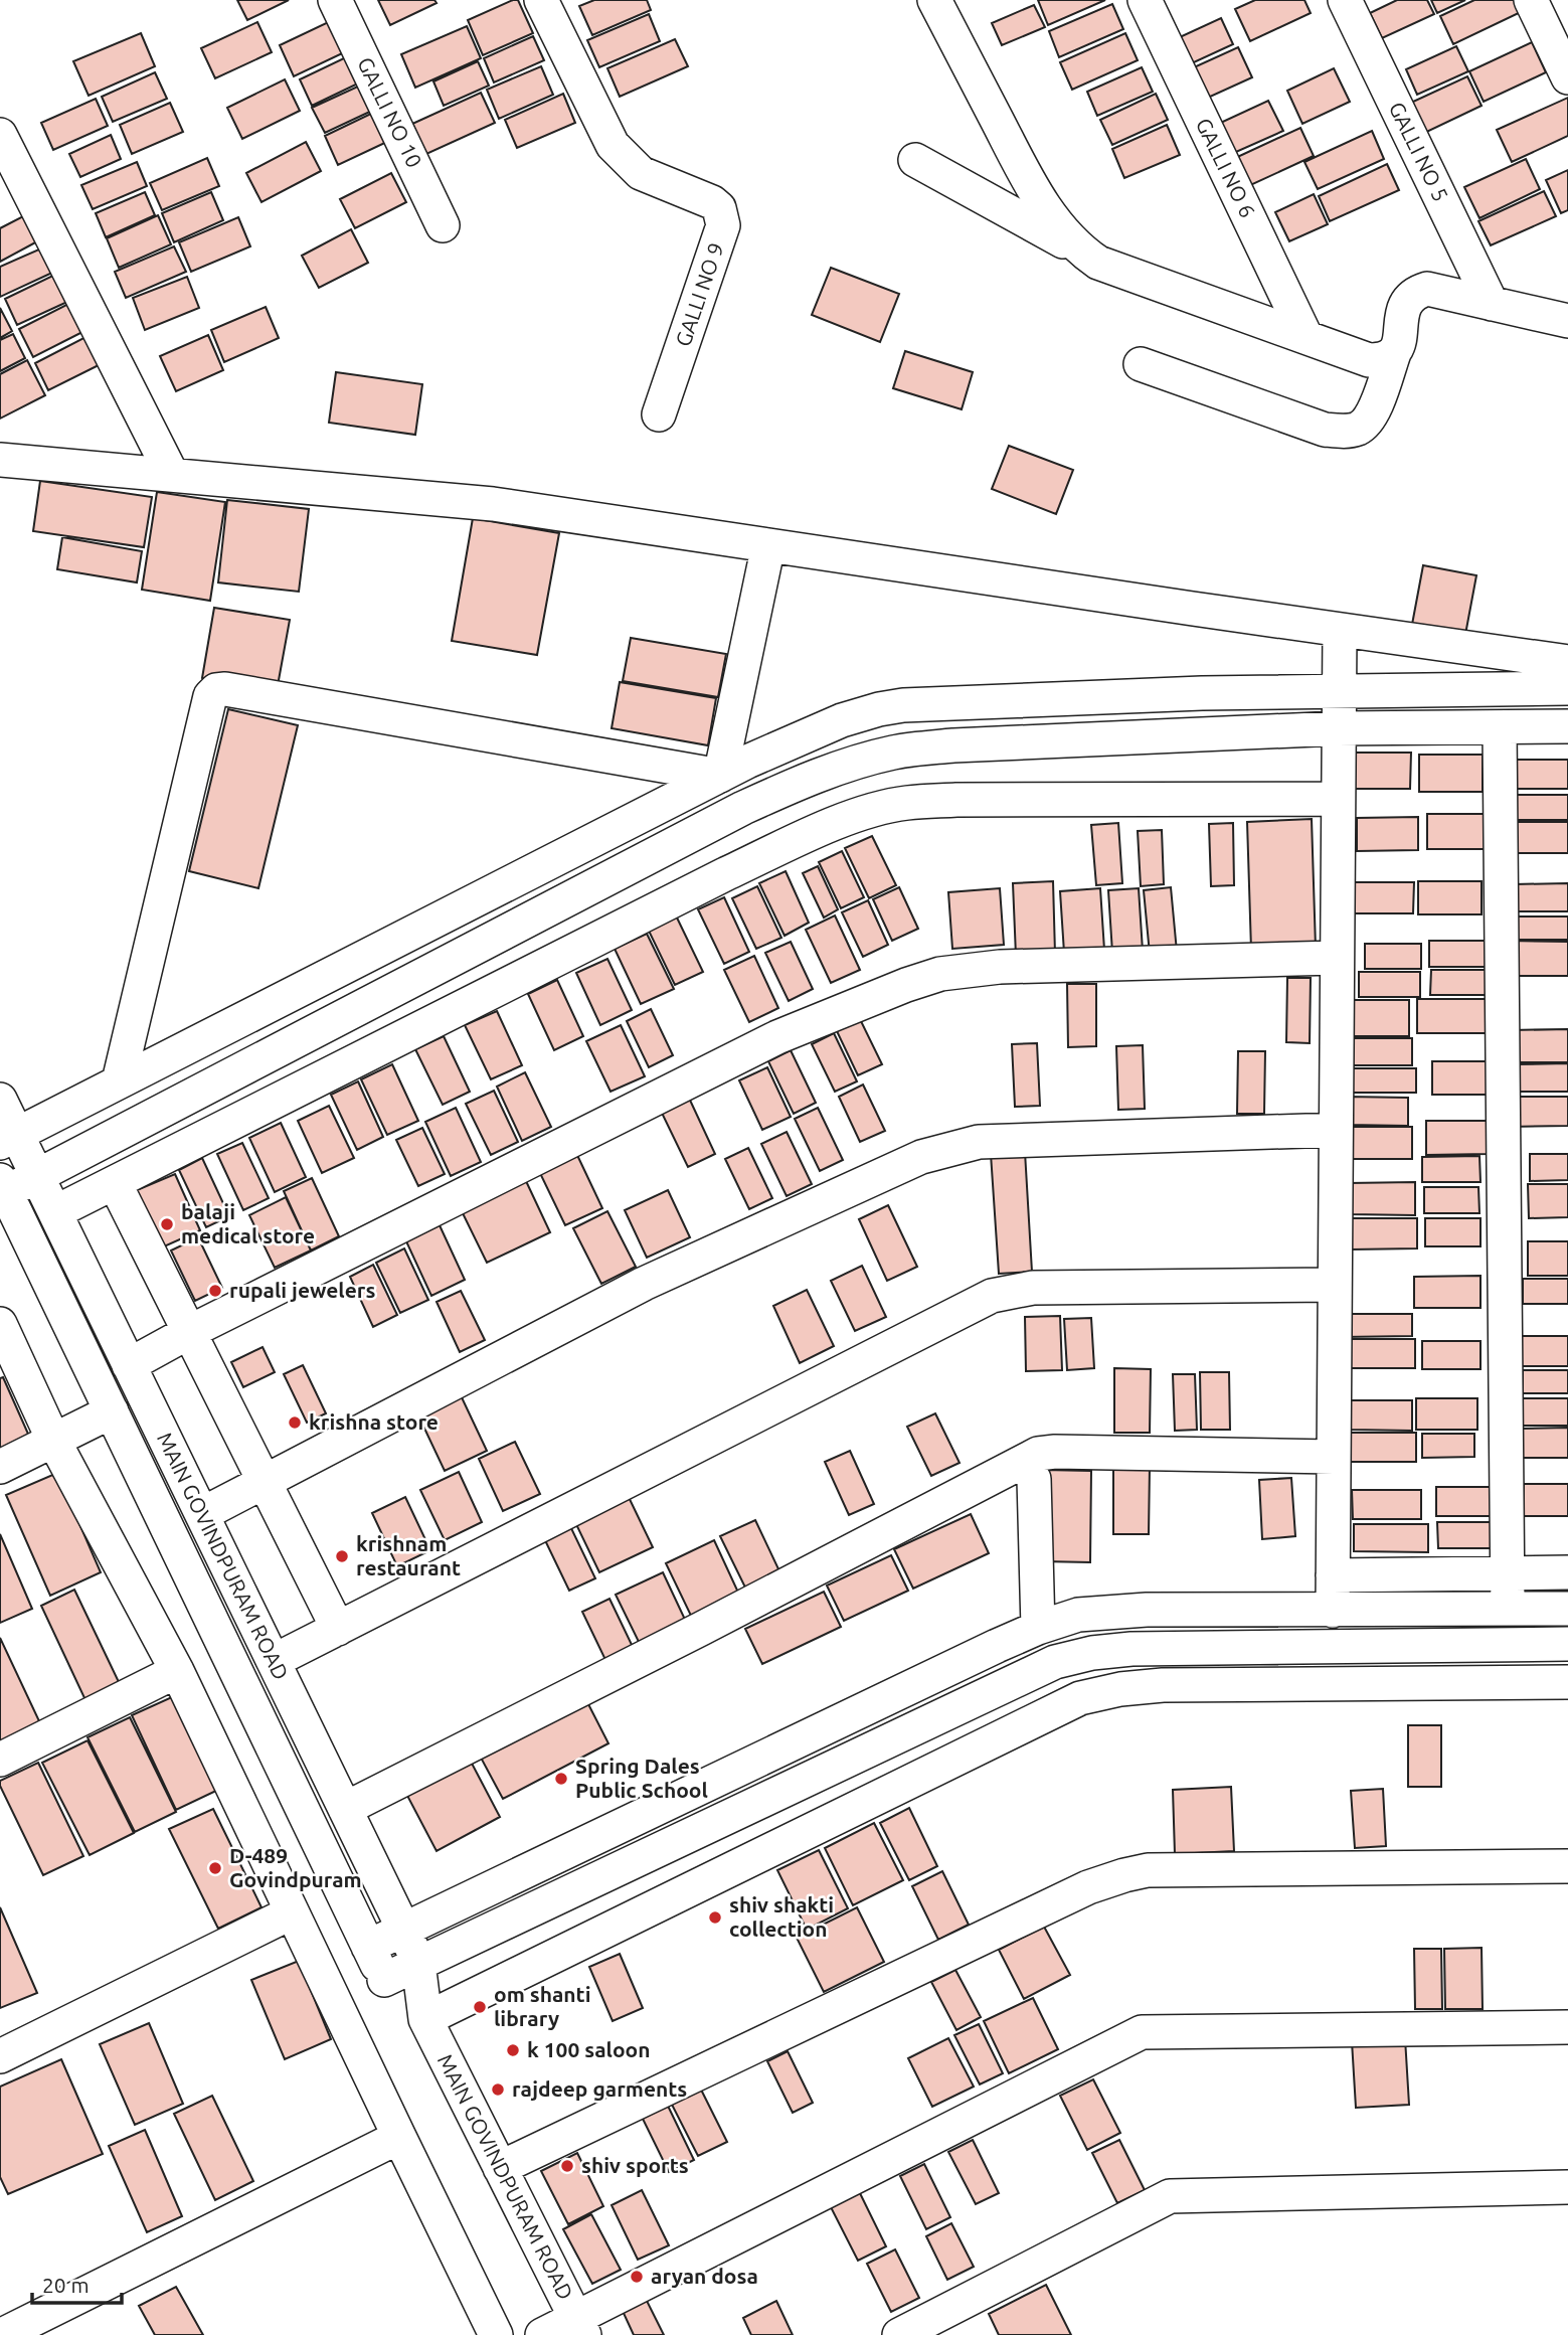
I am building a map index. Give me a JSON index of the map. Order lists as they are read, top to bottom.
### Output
{
  "streets": {
    "street": [
      "GALLI NO 10",
      "GALLI NO 5",
      "GALLI NO 6",
      "GALLI NO 9",
      "MAIN GOVINDPURAM ROAD"
    ]
  },
  "places": [
    "balaji medical store",
    "rupali jewelers",
    "krishna store",
    "krishnam restaurant",
    "Spring Dales Public School",
    "D-489 Govindpuram",
    "shiv shakti collection",
    "om shanti library",
    "k 100 saloon",
    "rajdeep garments",
    "shiv sports",
    "aryan dosa"
  ],
  "scale_bar": "20 m"
}
